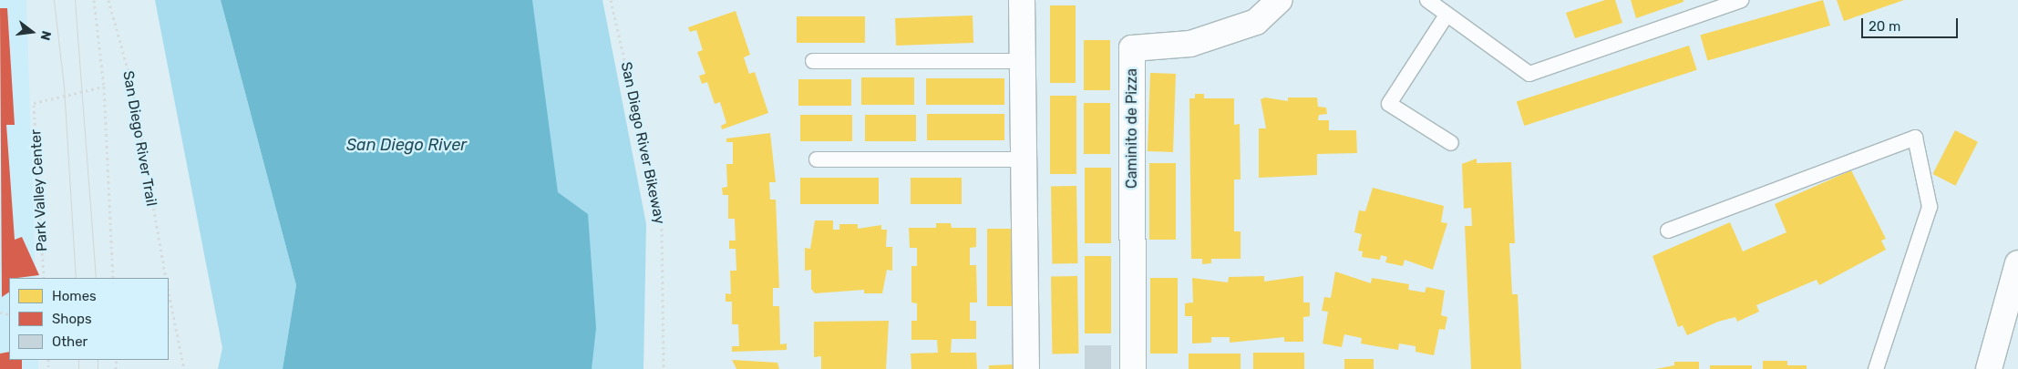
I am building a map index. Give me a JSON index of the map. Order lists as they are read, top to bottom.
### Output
{
  "streets": {
    "main road": ["Caminito de Pizza"],
    "path": ["San Diego River Trail", "San Diego River Bikeway", "Park Valley Center"]
  },
  "water": ["San Diego River"],
  "legend": ["Homes", "Shops", "Other"],
  "scale_bar": "20 m",
  "north": "right"
}
